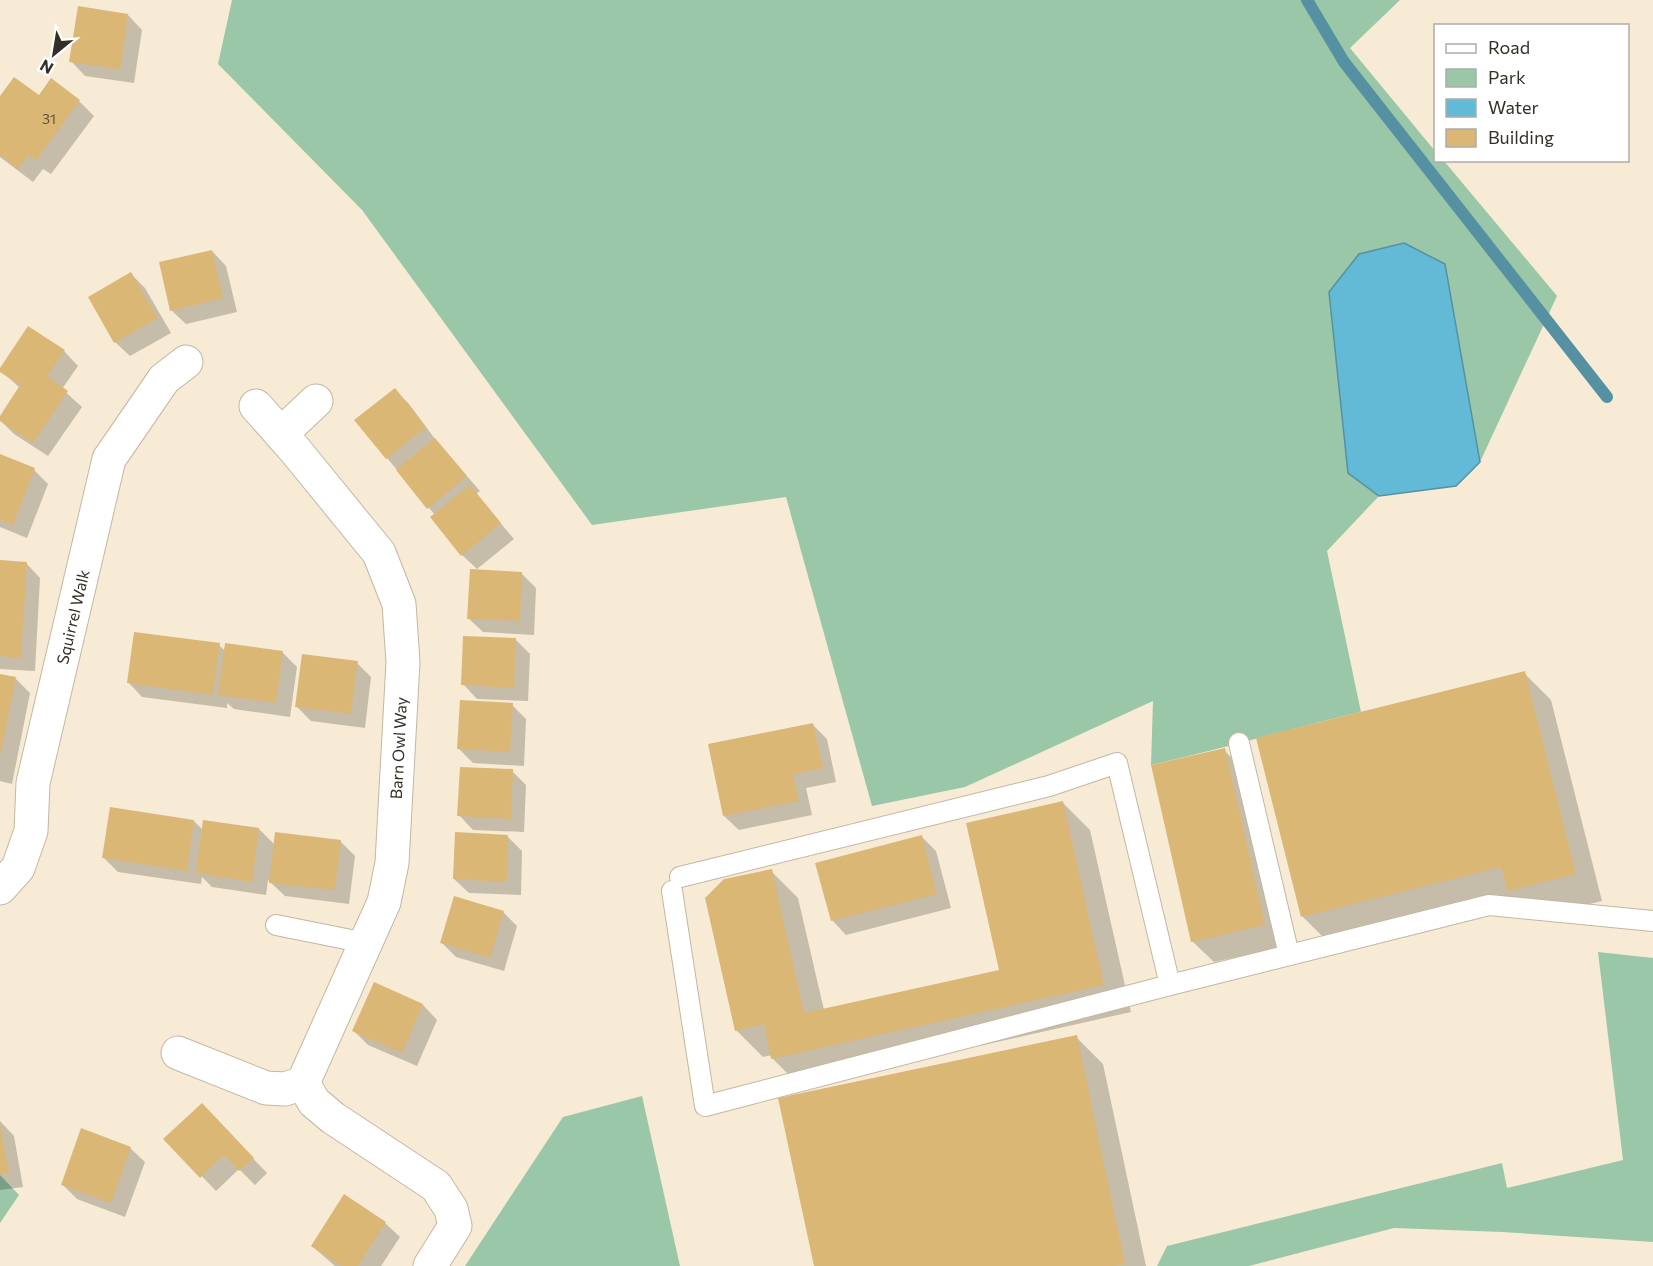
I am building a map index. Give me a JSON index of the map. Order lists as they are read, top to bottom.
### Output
{
  "streets": {
    "street": ["Squirrel Walk", "Barn Owl Way"]
  },
  "house_numbers": ["31"],
  "legend": [
    "Road",
    "Park",
    "Water",
    "Building"
  ],
  "north": "bottom left"
}
